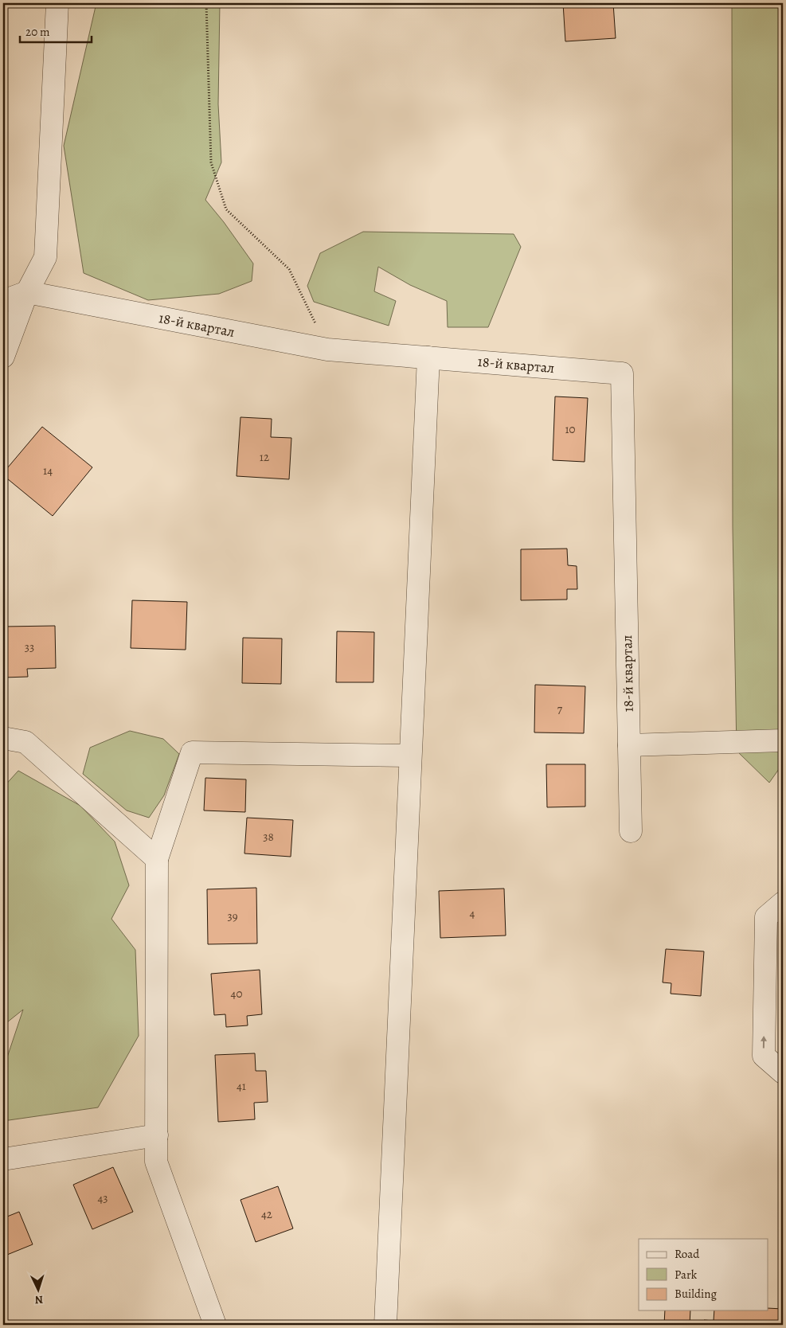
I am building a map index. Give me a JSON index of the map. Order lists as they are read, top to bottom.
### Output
{
  "streets": {
    "street": ["18-й квартал"]
  },
  "house_numbers": [
    "10",
    "12",
    "14",
    "33",
    "7",
    "38",
    "4",
    "39",
    "40",
    "41",
    "43",
    "42"
  ],
  "legend": ["Road", "Park", "Building"],
  "scale_bar": "20 m",
  "north": "bottom"
}
